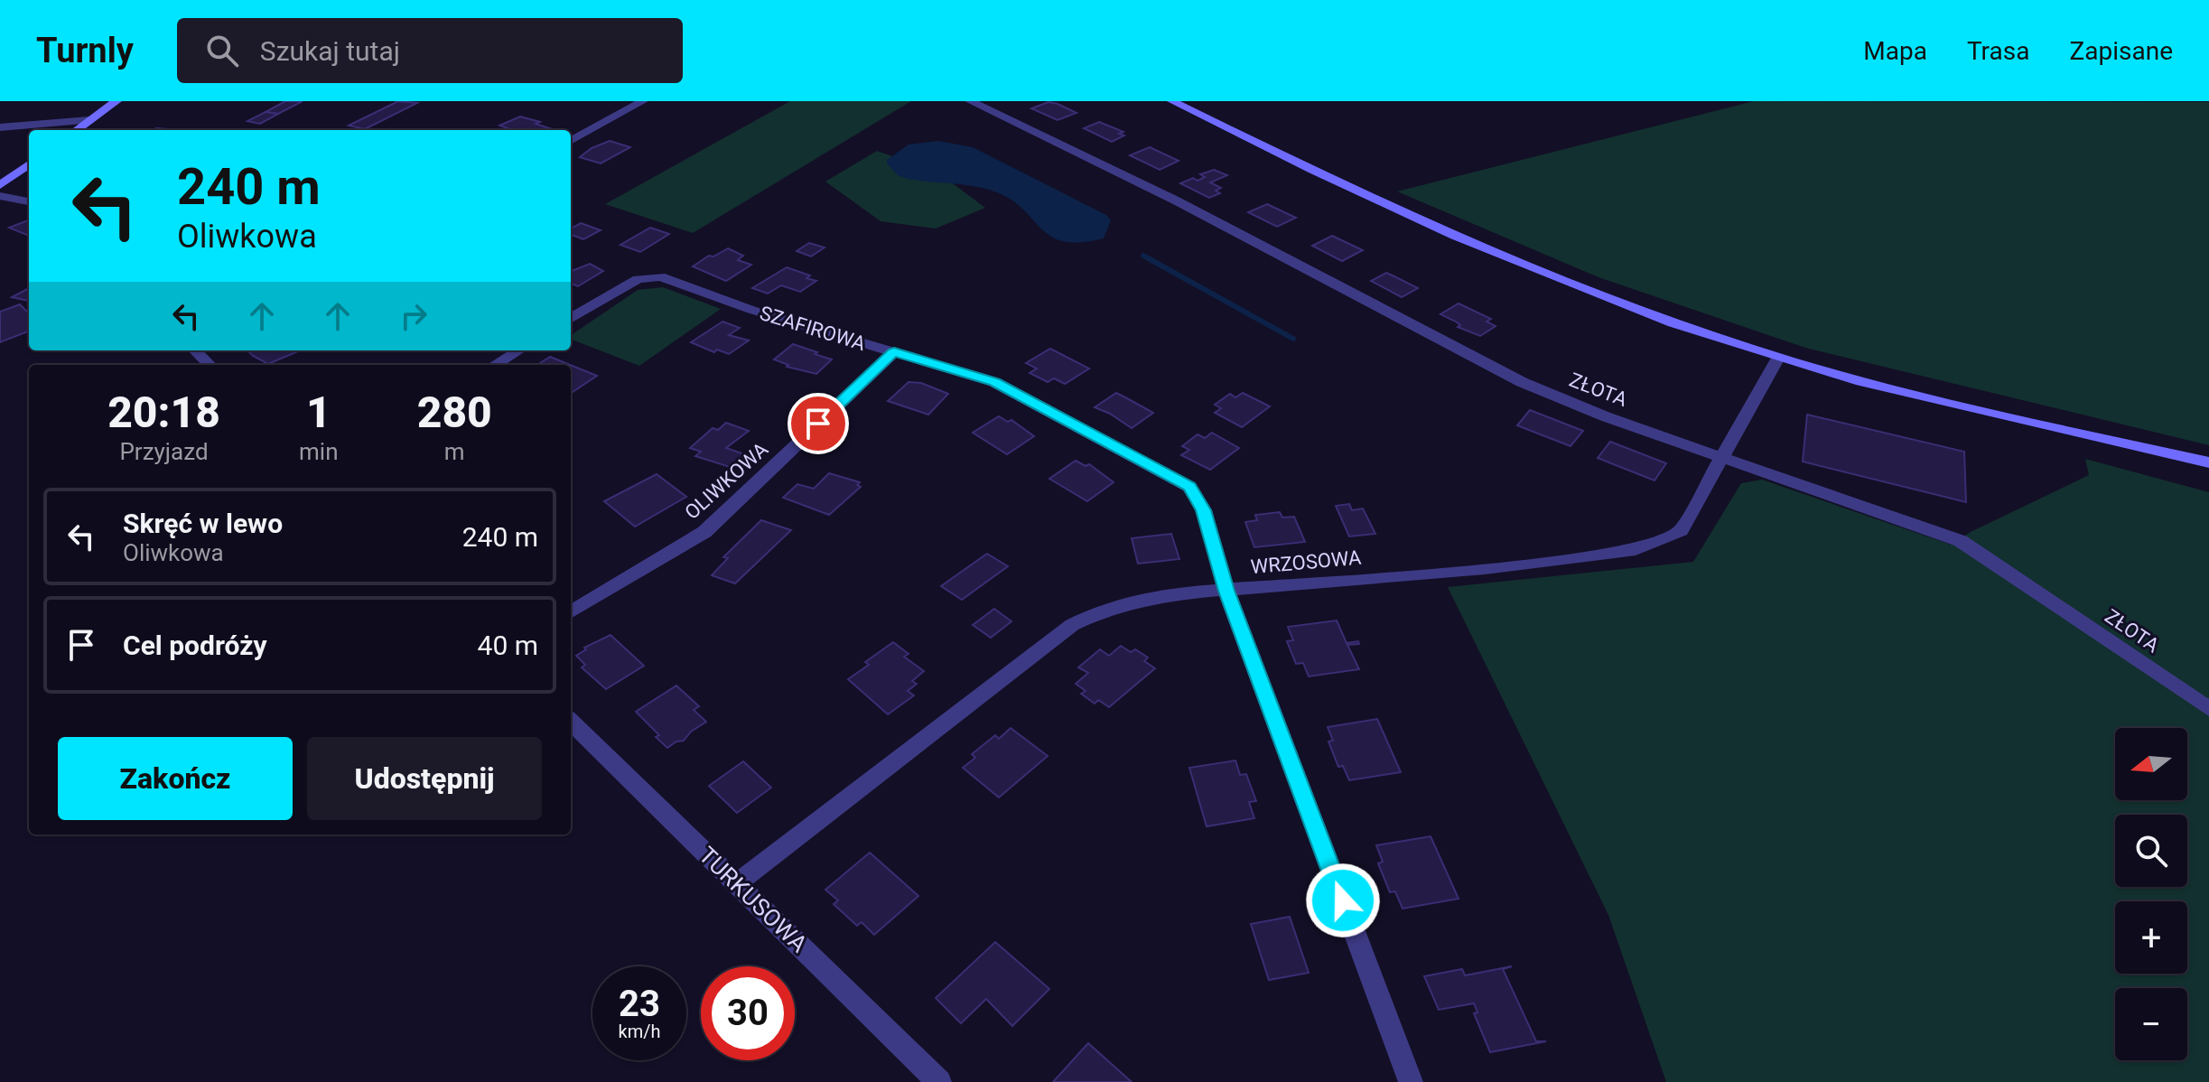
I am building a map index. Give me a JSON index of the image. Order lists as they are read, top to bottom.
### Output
{
  "streets": {
    "street": [
      "SZAFIROWA",
      "ZŁOTA",
      "OLIWKOWA",
      "WRZOSOWA",
      "TURKUSOWA"
    ]
  },
  "crossings": [
    ["SZAFIROWA", "OLIWKOWA"],
    ["SZAFIROWA", "WRZOSOWA"],
    ["ZŁOTA", "WRZOSOWA"],
    ["WRZOSOWA", "TURKUSOWA"]
  ],
  "north": "left",
  "page": {
    "header": "Turnly",
    "search": "Szukaj tutaj",
    "nav": ["Mapa", "Trasa", "Zapisane"],
    "turn": ["240 m", "Oliwkowa"],
    "eta": [
      "20:18",
      "Przyjazd",
      "1",
      "min",
      "280",
      "m"
    ],
    "list": [
      {
        "name": "Skręć w lewo",
        "note": "Oliwkowa",
        "value": "240 m"
      },
      {
        "name": "Cel podróży",
        "value": "40 m"
      }
    ],
    "buttons": ["Zakończ", "Udostępnij"],
    "map_buttons": ["+", "−"],
    "speed": "23 km/h",
    "limit": "30"
  }
}
